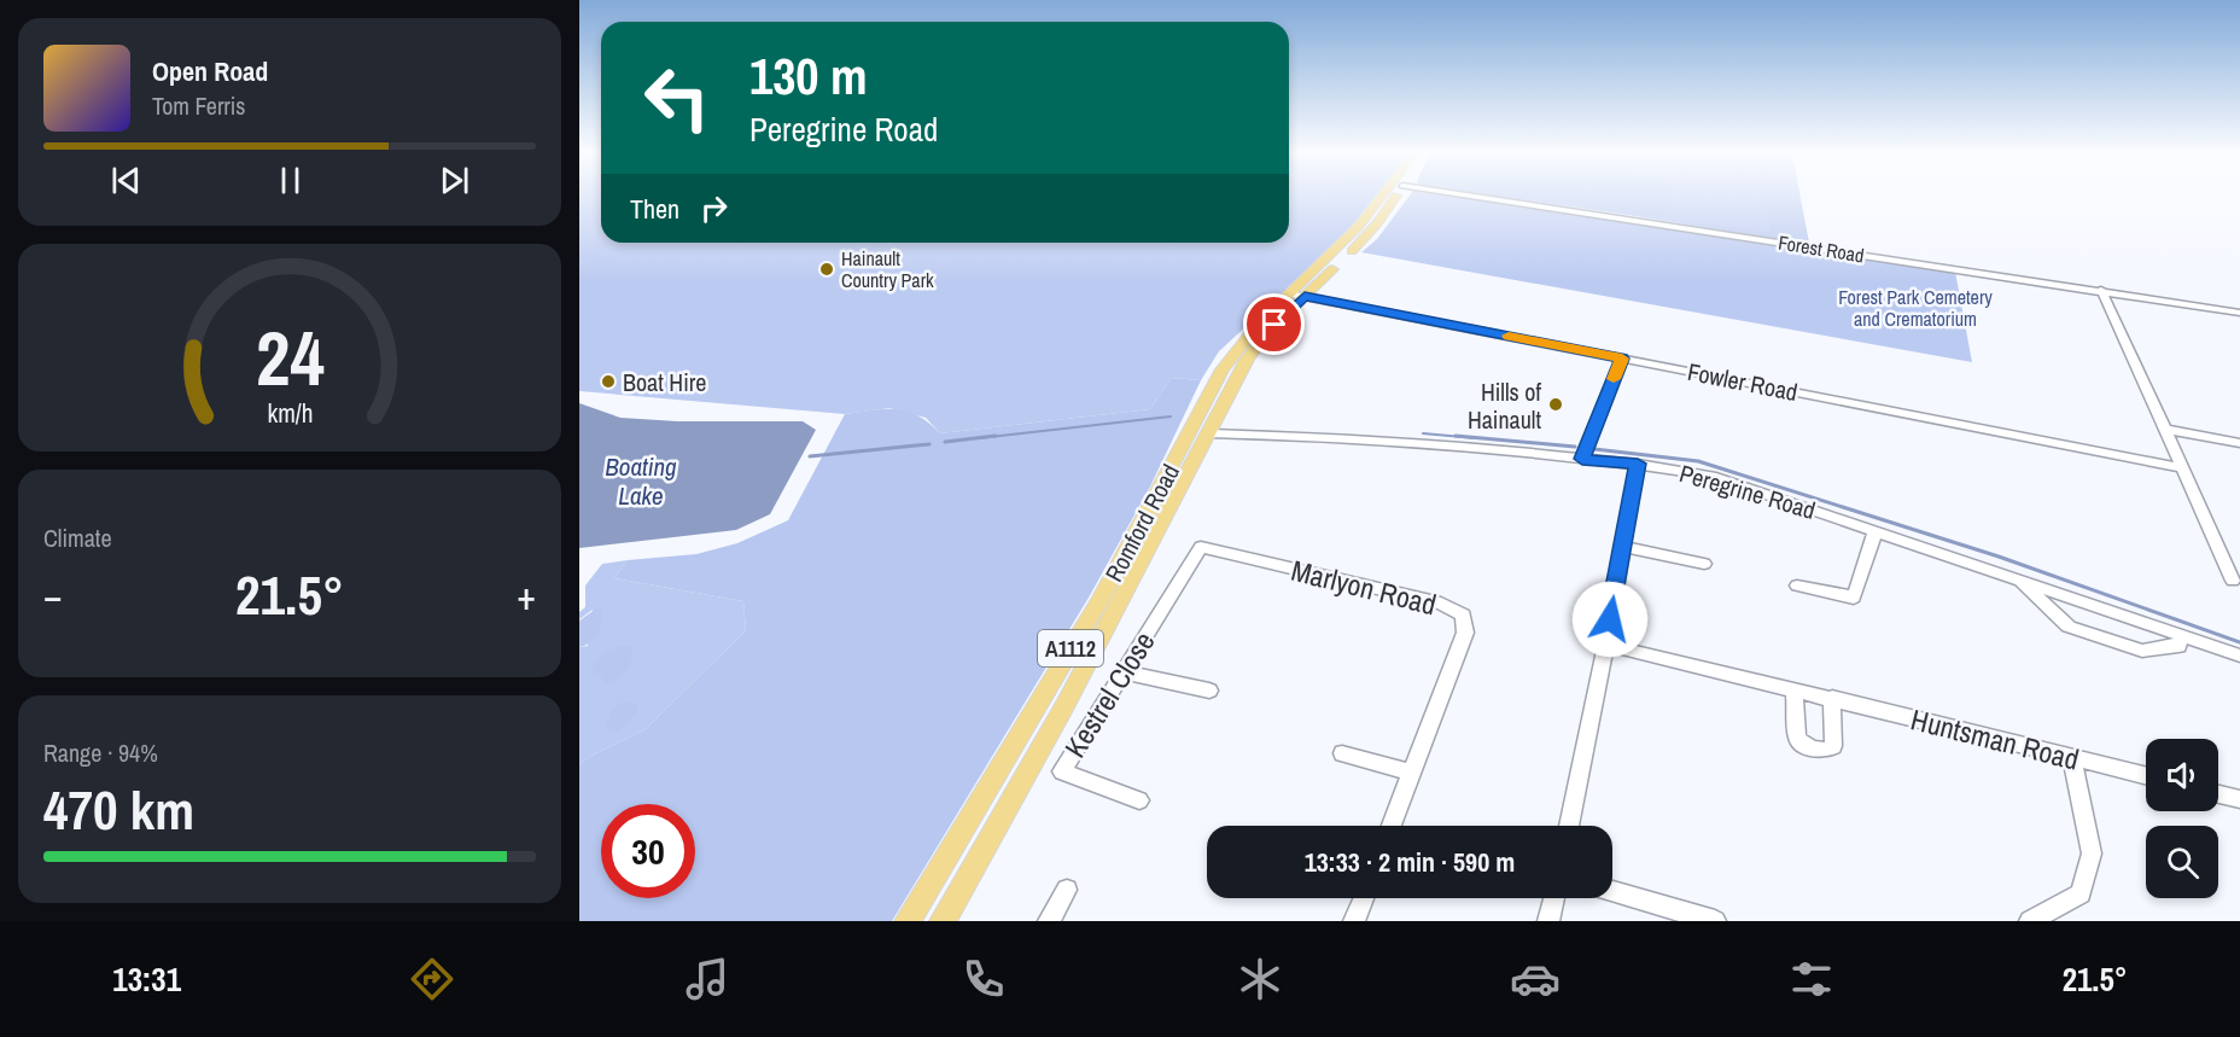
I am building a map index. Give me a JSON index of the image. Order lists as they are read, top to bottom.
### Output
{
  "streets": {
    "main road": ["Romford Road", "A1112"],
    "street": [
      "Forest Road",
      "Fowler Road",
      "Peregrine Road",
      "Marlyon Road",
      "Kestrel Close",
      "Huntsman Road"
    ]
  },
  "crossings": [
    ["Fowler Road", "Romford Road"],
    ["Peregrine Road", "Romford Road"],
    ["Marlyon Road", "Kestrel Close"]
  ],
  "water": ["Boating Lake"],
  "parks": ["Forest Park Cemetery and Crematorium"],
  "places": ["Hainault Country Park", "Boat Hire", "Hills of Hainault"],
  "page": {
    "turn": ["130 m", "Peregrine Road"],
    "song": ["Open Road", "Tom Ferris"],
    "then": "Then",
    "tile": [
      "Climate",
      ["Range · 94%", "470 km"]
    ],
    "heat": ["−", "21.5°", "+"],
    "limit": "30",
    "trip": "13:33 · 2 min · 590 m",
    "tabs": ["13:31", "21.5°"],
    "gauge": ["24", "km/h"]
  }
}
